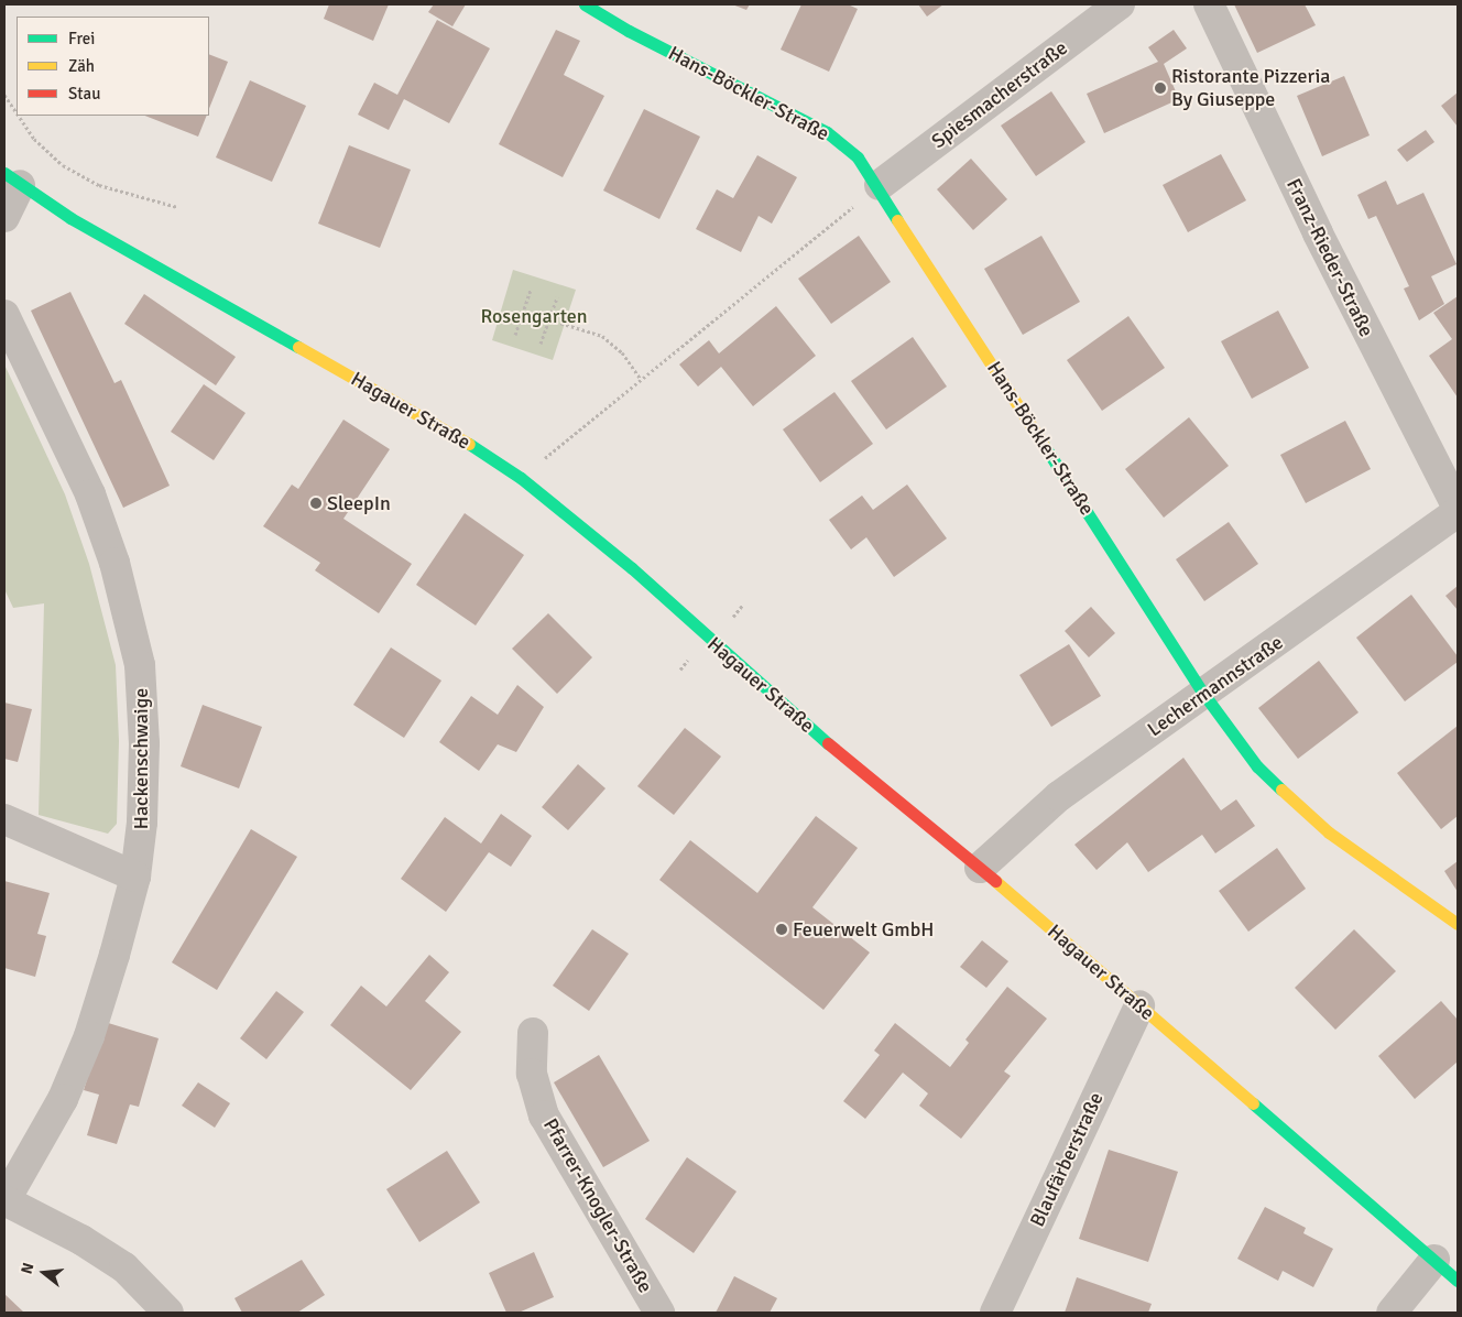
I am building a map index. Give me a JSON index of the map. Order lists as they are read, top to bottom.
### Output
{
  "streets": {
    "street": [
      "Hans-Böckler-Straße",
      "Spiesmacherstraße",
      "Franz-Rieder-Straße",
      "Hagauer Straße",
      "Lechermannstraße",
      "Hackenschwaige",
      "Blaufärberstraße",
      "Pfarrer-Knogler-Straße"
    ]
  },
  "crossings": [
    ["Hans-Böckler-Straße", "Spiesmacherstraße"],
    ["Hans-Böckler-Straße", "Lechermannstraße"],
    ["Hagauer Straße", "Lechermannstraße"],
    ["Hagauer Straße", "Blaufärberstraße"]
  ],
  "parks": ["Rosengarten"],
  "places": ["Ristorante Pizzeria By Giuseppe", "SleepIn", "Feuerwelt GmbH"],
  "legend": ["Frei", "Zäh", "Stau"],
  "north": "left"
}
